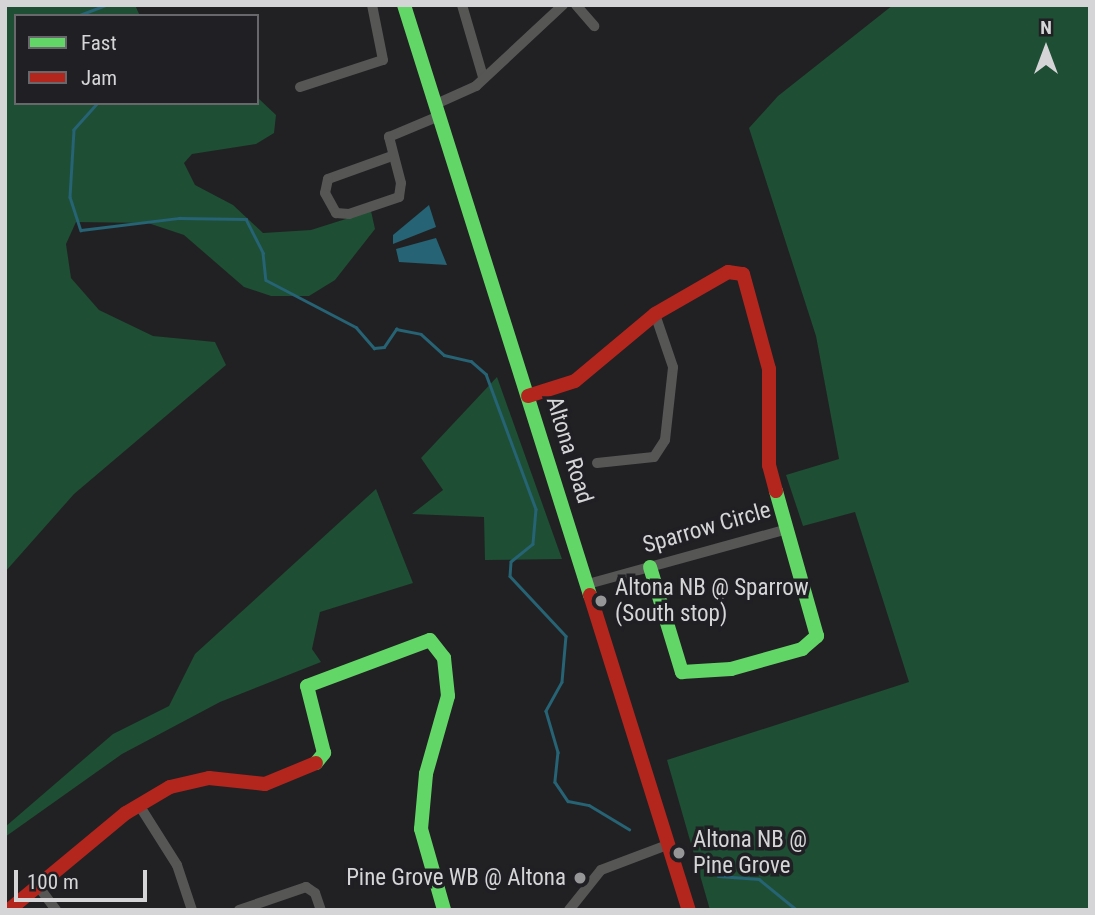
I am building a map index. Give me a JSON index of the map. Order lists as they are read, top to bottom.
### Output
{
  "streets": {
    "street": ["Altona Road", "Sparrow Circle"]
  },
  "crossings": [
    ["Altona Road", "Sparrow Circle"]
  ],
  "places": ["Altona NB @ Sparrow (South stop)", "Altona NB @ Pine Grove", "Pine Grove WB @ Altona"],
  "legend": ["Fast", "Jam"],
  "scale_bar": "100 m",
  "north": "top"
}
